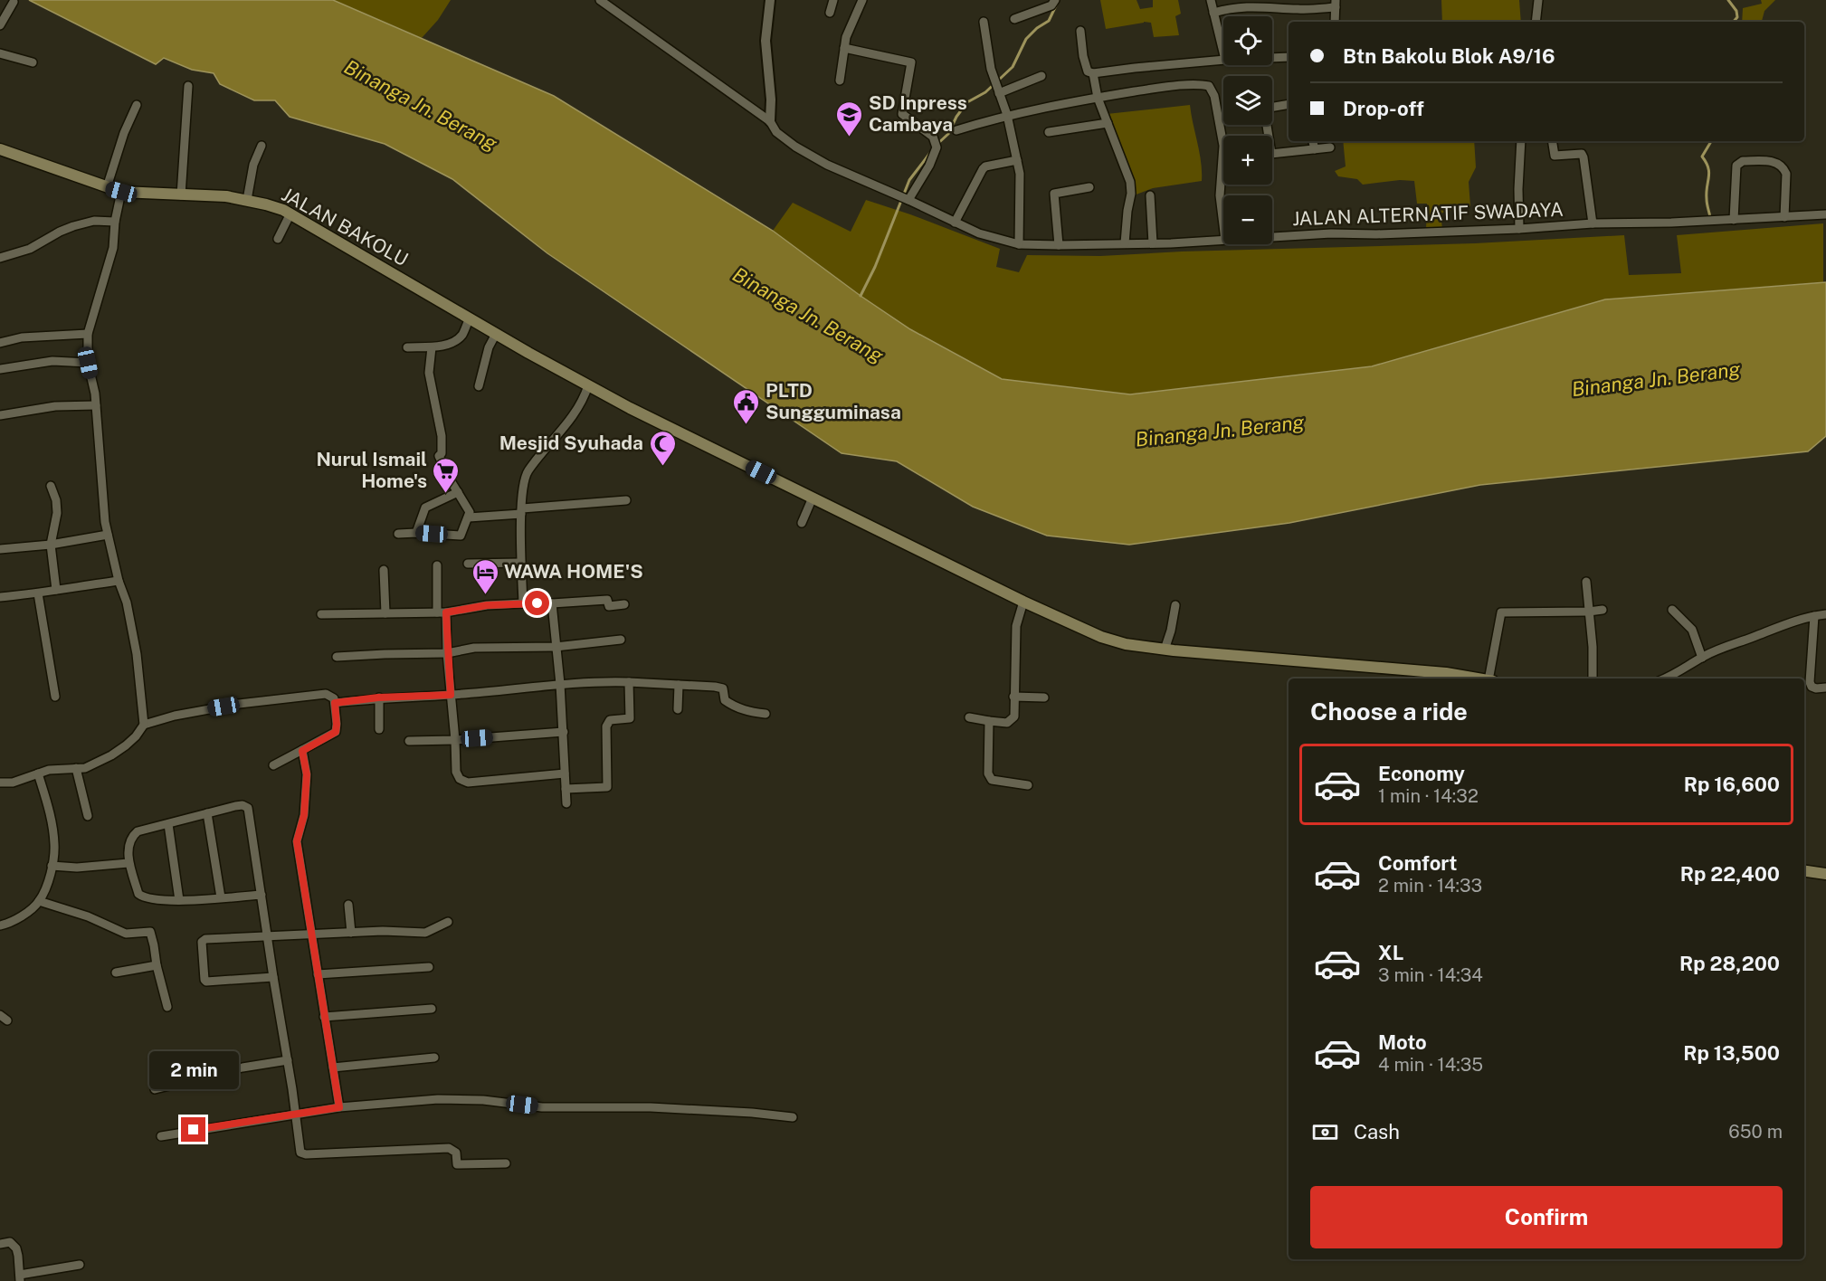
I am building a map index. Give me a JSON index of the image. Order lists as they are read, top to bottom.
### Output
{
  "streets": {
    "main road": ["JALAN BAKOLU"],
    "street": ["JALAN ALTERNATIF SWADAYA"]
  },
  "water": ["Binanga Jn. Berang"],
  "places": {
    "school or university": ["SD Inpress Cambaya"],
    "public building": ["PLTD Sungguminasa"],
    "mosque": ["Mesjid Syuhada"],
    "supermarket": ["Nurul Ismail Home's"],
    "hotel": ["WAWA HOME'S"]
  },
  "page": {
    "map_buttons": ["+", "−"],
    "banner": ["Btn Bakolu Blok A9/16", "Drop-off"],
    "heading": "Choose a ride",
    "list": [
      {
        "name": "Economy",
        "note": "1 min · 14:32",
        "value": "Rp 16,600"
      },
      {
        "name": "Comfort",
        "note": "2 min · 14:33",
        "value": "Rp 22,400"
      },
      {
        "name": "XL",
        "note": "3 min · 14:34",
        "value": "Rp 28,200"
      },
      {
        "name": "Moto",
        "note": "4 min · 14:35",
        "value": "Rp 13,500"
      }
    ],
    "bubble": "2 min",
    "pay": ["Cash", "650 m"],
    "buttons": "Confirm"
  }
}
